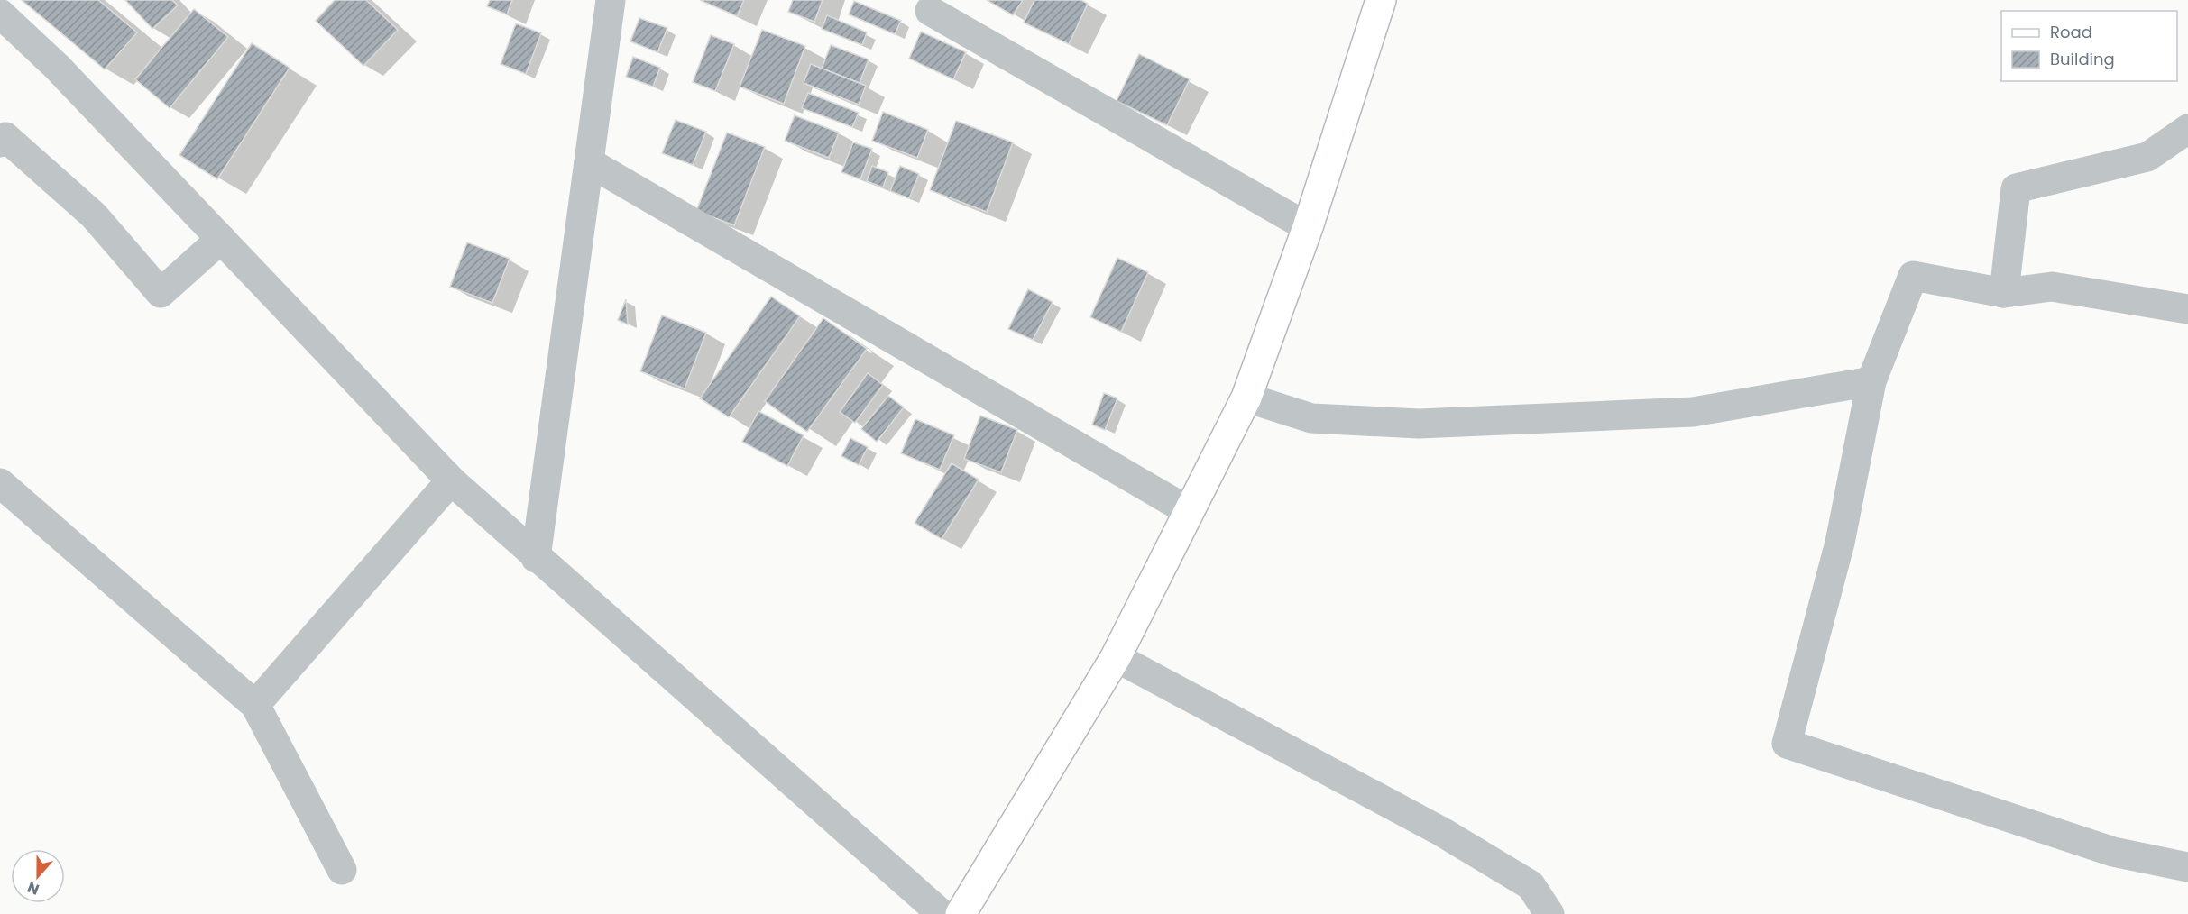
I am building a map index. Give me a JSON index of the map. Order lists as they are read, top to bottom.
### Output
{
  "legend": ["Road", "Building"],
  "north": "bottom"
}
